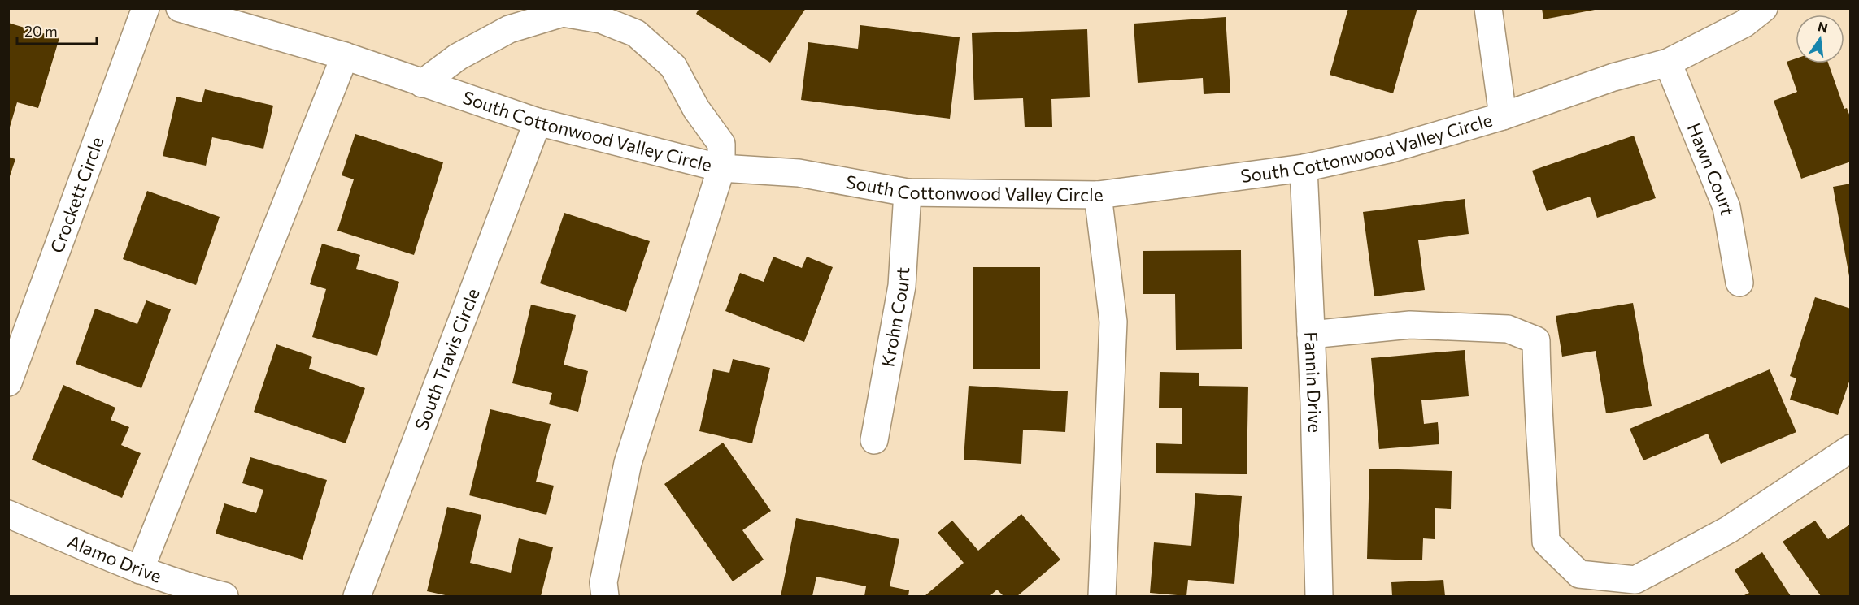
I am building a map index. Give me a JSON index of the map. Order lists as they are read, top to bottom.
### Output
{
  "streets": {
    "street": [
      "South Cottonwood Valley Circle",
      "Hawn Court",
      "Crockett Circle",
      "Krohn Court",
      "South Travis Circle",
      "Fannin Drive",
      "Alamo Drive"
    ]
  },
  "crossings": [
    ["South Cottonwood Valley Circle", "Hawn Court"],
    ["South Cottonwood Valley Circle", "Krohn Court"],
    ["South Cottonwood Valley Circle", "South Travis Circle"],
    ["South Cottonwood Valley Circle", "Fannin Drive"]
  ],
  "scale_bar": "20 m",
  "north": "top"
}
